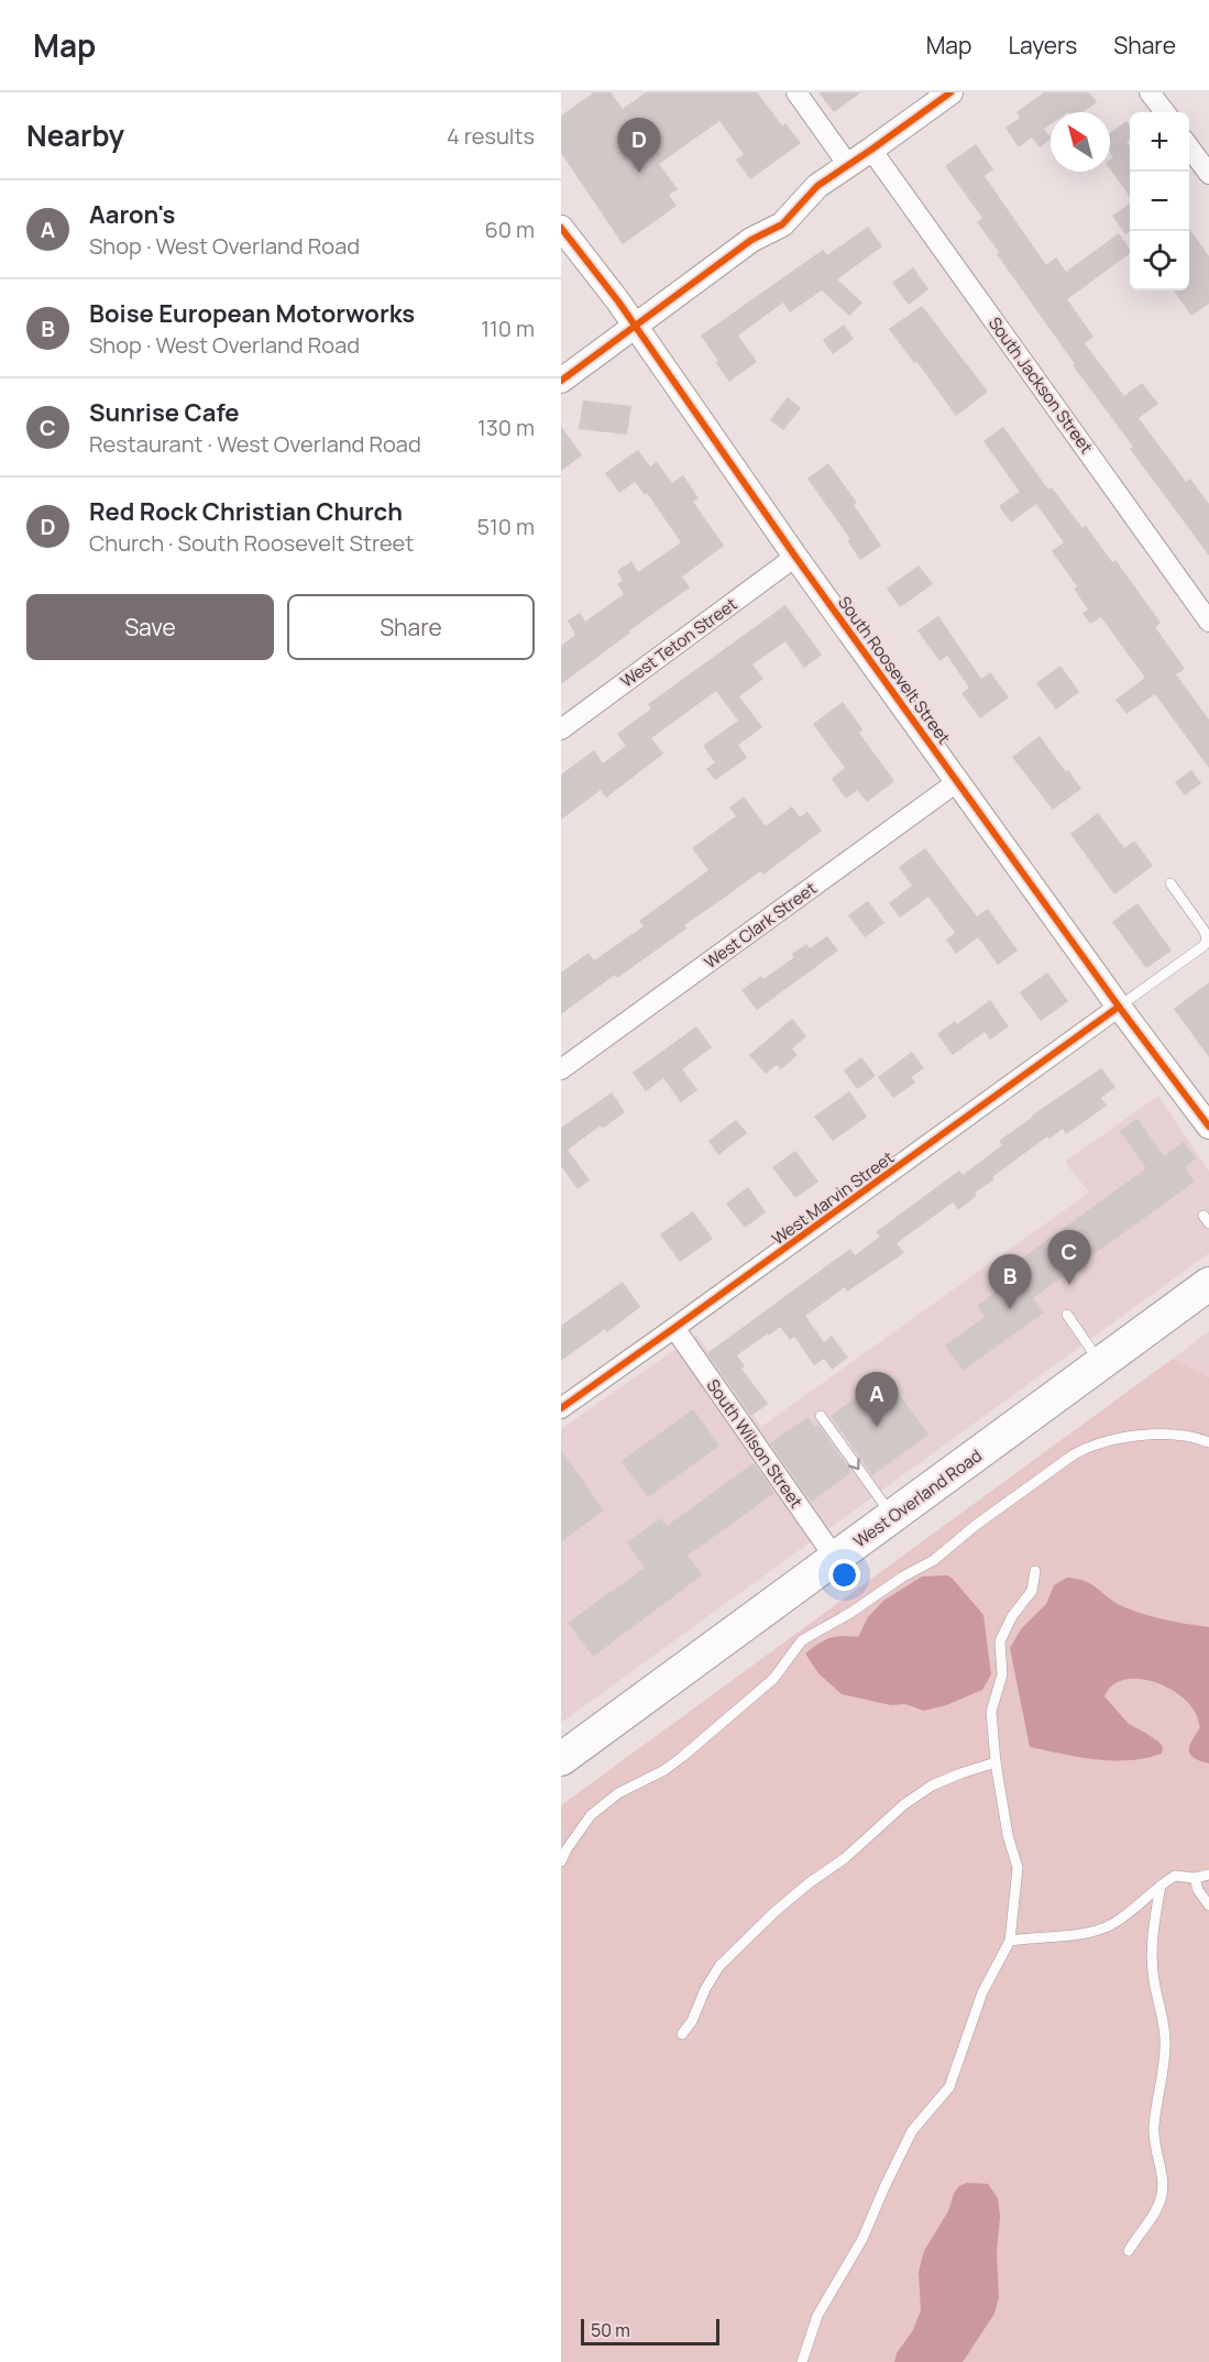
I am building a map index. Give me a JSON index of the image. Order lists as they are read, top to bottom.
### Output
{
  "streets": {
    "main road": ["West Overland Road"],
    "street": [
      "South Jackson Street",
      "West Teton Street",
      "South Roosevelt Street",
      "West Clark Street",
      "West Marvin Street",
      "South Wilson Street"
    ]
  },
  "crossings": [
    ["West Teton Street", "South Roosevelt Street"],
    ["South Roosevelt Street", "West Clark Street"],
    ["South Roosevelt Street", "West Marvin Street"],
    ["West Marvin Street", "South Wilson Street"],
    ["South Wilson Street", "West Overland Road"]
  ],
  "scale_bar": "50 m",
  "north": "top left",
  "page": {
    "header": "Map",
    "nav": ["Map", "Layers", "Share"],
    "heading": ["Nearby", "4 results"],
    "map_buttons": ["+", "−"],
    "pins": [
      "D",
      "C",
      "B",
      "A"
    ],
    "list": [
      {
        "mark": "A",
        "name": "Aaron's",
        "note": "Shop · West Overland Road",
        "value": "60 m"
      },
      {
        "mark": "B",
        "name": "Boise European Motorworks",
        "note": "Shop · West Overland Road",
        "value": "110 m"
      },
      {
        "mark": "C",
        "name": "Sunrise Cafe",
        "note": "Restaurant · West Overland Road",
        "value": "130 m"
      },
      {
        "mark": "D",
        "name": "Red Rock Christian Church",
        "note": "Church · South Roosevelt Street",
        "value": "510 m"
      }
    ],
    "buttons": ["Save", "Share"],
    "scale": "50 m"
  }
}
